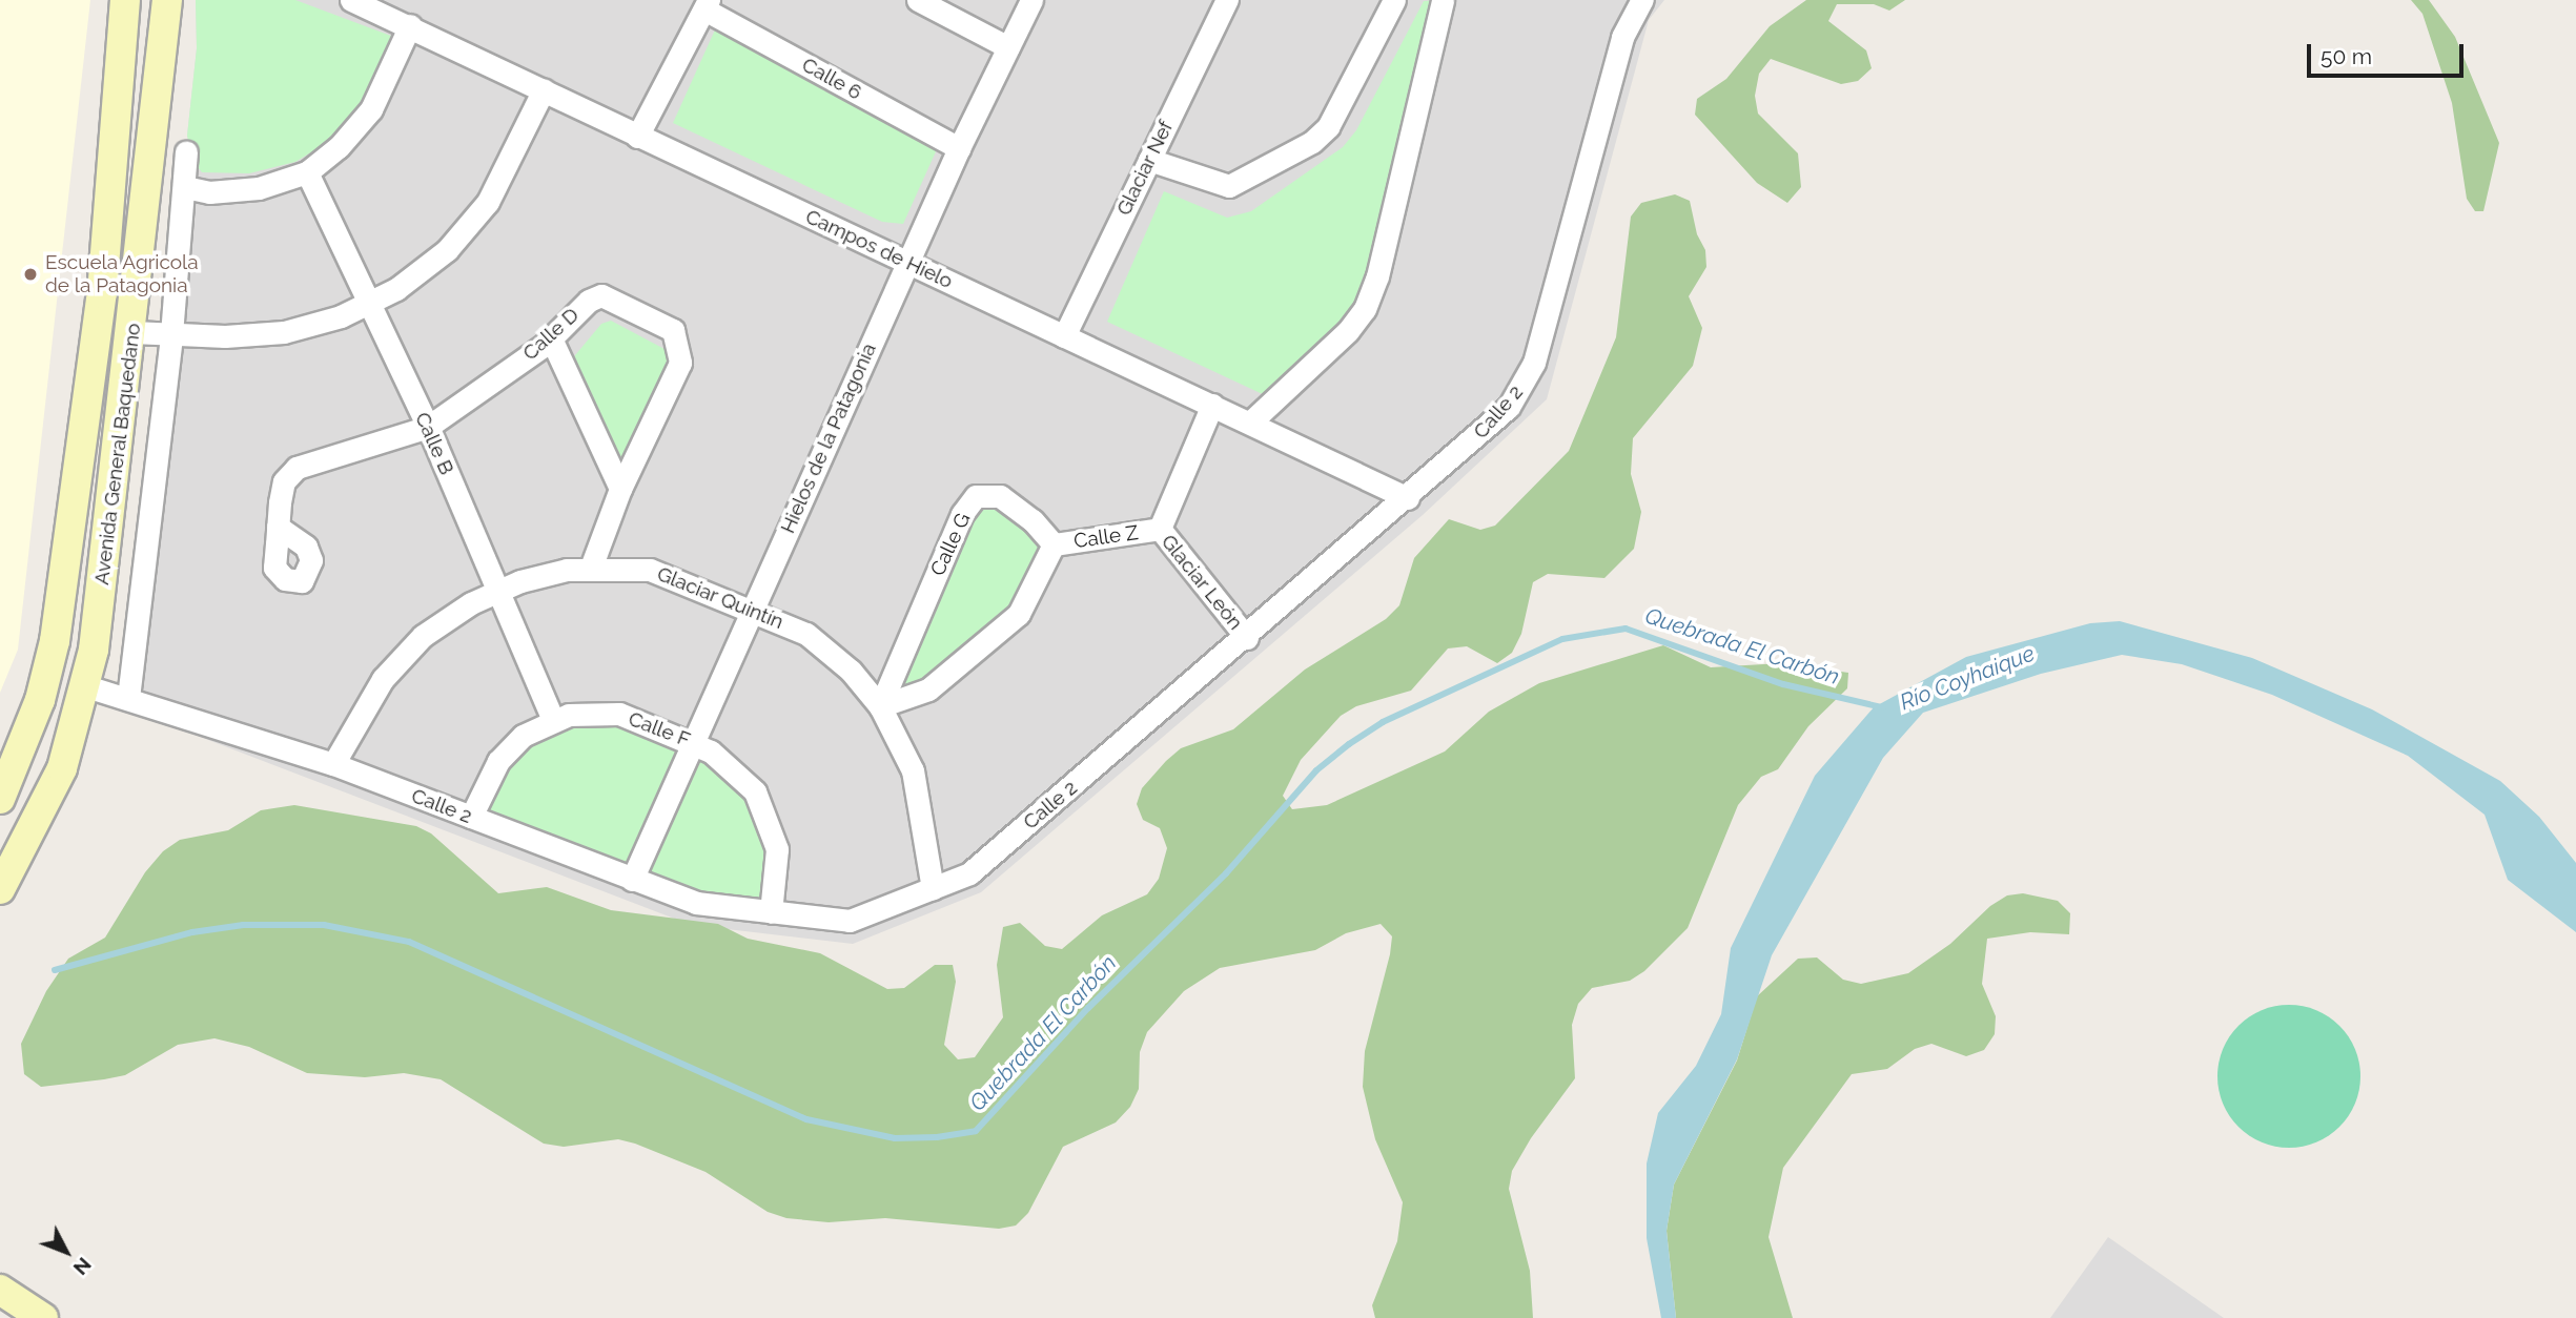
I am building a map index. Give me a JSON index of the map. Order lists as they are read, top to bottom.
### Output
{
  "streets": {
    "main road": ["Avenida General Baquedano"],
    "street": [
      "Calle 6",
      "Glaciar Nef",
      "Campos de Hielo",
      "Calle D",
      "Calle 2",
      "Hielos de la Patagonia",
      "Calle B",
      "Calle Z",
      "Calle G",
      "Glaciar León",
      "Glaciar Quintín",
      "Calle F"
    ]
  },
  "crossings": [
    ["Calle 6", "Hielos de la Patagonia"],
    ["Glaciar Nef", "Campos de Hielo"],
    ["Campos de Hielo", "Calle 2"],
    ["Campos de Hielo", "Hielos de la Patagonia"],
    ["Campos de Hielo", "Glaciar León"],
    ["Calle D", "Calle B"],
    ["Calle D", "Glaciar Quintín"],
    ["Calle 2", "Hielos de la Patagonia"],
    ["Calle 2", "Avenida General Baquedano"],
    ["Calle 2", "Glaciar León"],
    ["Calle 2", "Glaciar Quintín"],
    ["Calle 2", "Calle F"],
    ["Hielos de la Patagonia", "Glaciar Quintín"],
    ["Hielos de la Patagonia", "Calle F"],
    ["Calle B", "Glaciar Quintín"],
    ["Calle B", "Calle F"],
    ["Calle Z", "Calle G"],
    ["Calle Z", "Glaciar León"],
    ["Calle G", "Glaciar Quintín"]
  ],
  "water": ["Quebrada El Carbón", "Río Coyhaique"],
  "places": ["Escuela Agricola de la Patagonia"],
  "scale_bar": "50 m",
  "north": "bottom right"
}
